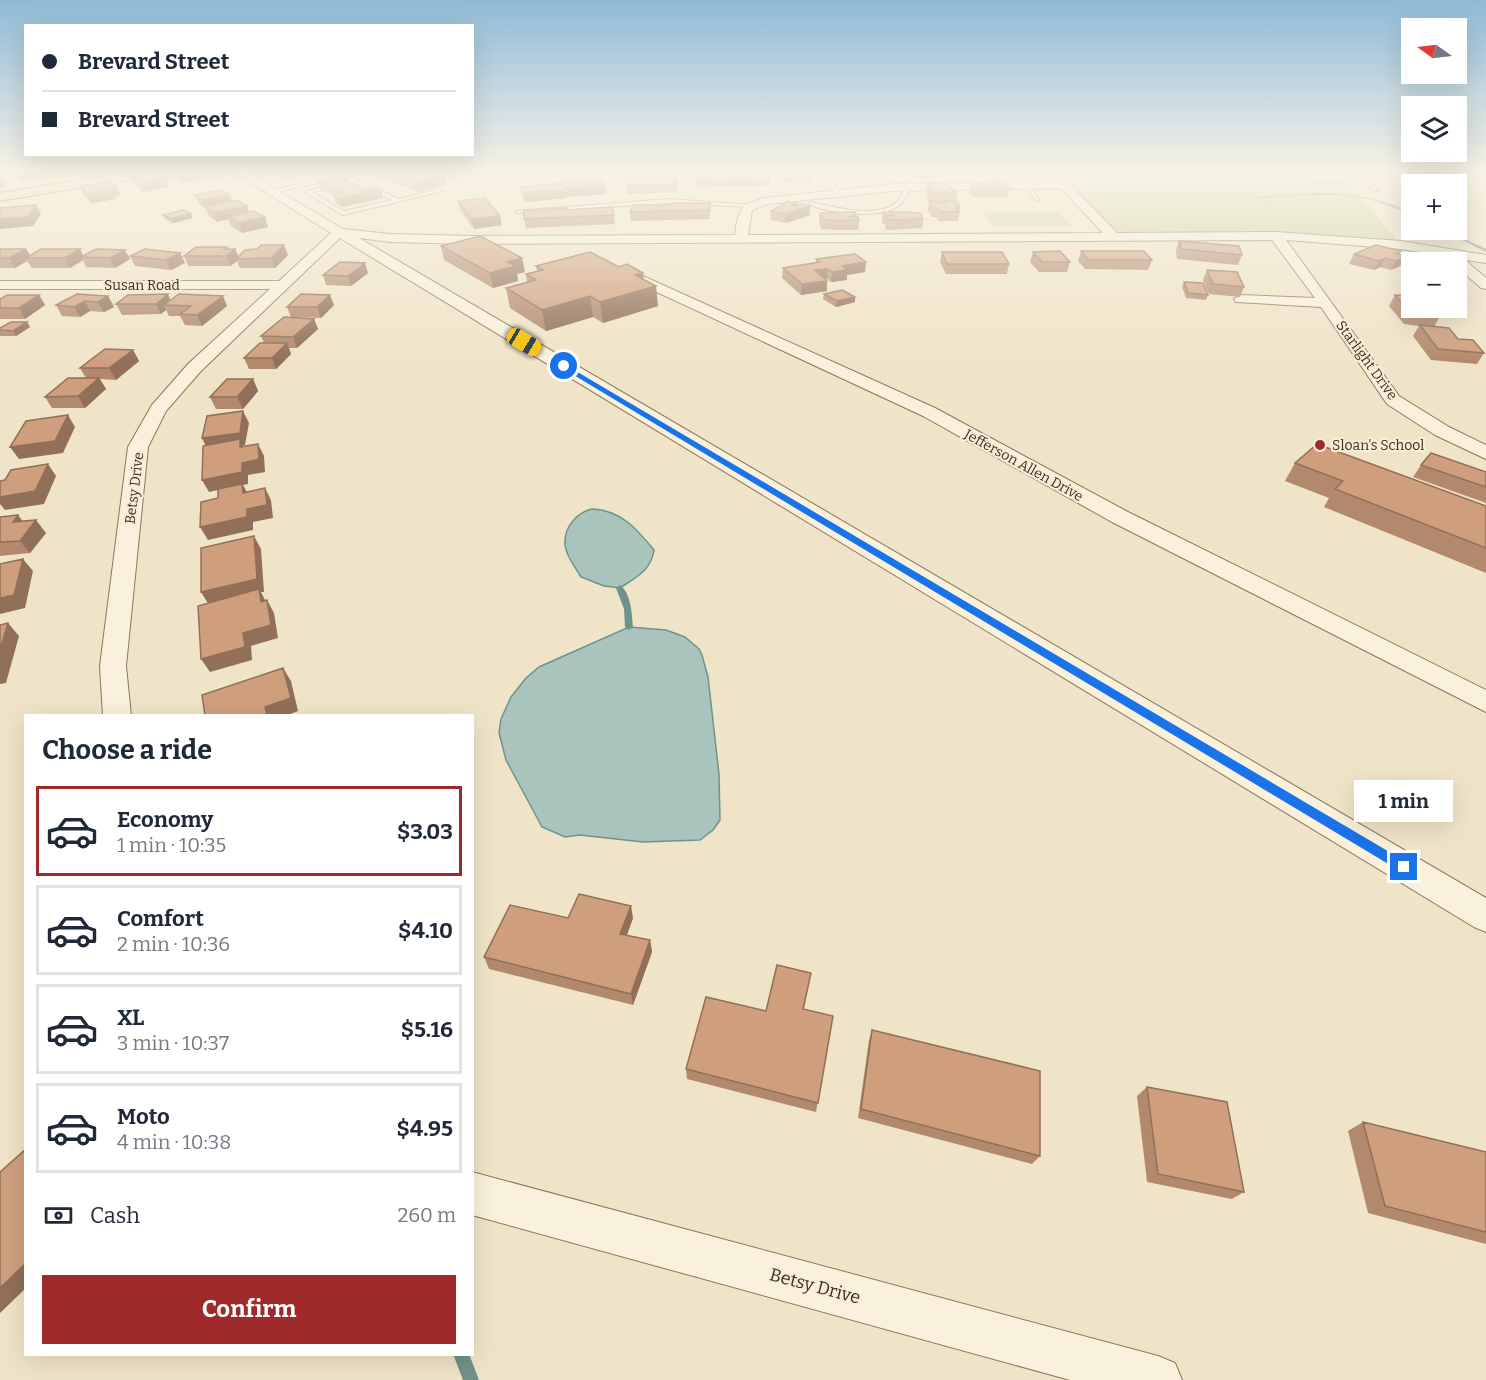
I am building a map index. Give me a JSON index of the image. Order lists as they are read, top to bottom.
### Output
{
  "streets": {
    "street": [
      "Susan Road",
      "Starlight Drive",
      "Jefferson Allen Drive",
      "Betsy Drive"
    ]
  },
  "crossings": [
    ["Susan Road", "Betsy Drive"]
  ],
  "places": ["Sloan's School"],
  "north": "left",
  "page": {
    "map_buttons": ["+", "−"],
    "banner": ["Brevard Street", "Brevard Street"],
    "heading": "Choose a ride",
    "bubble": "1 min",
    "list": [
      {
        "name": "Economy",
        "note": "1 min · 10:35",
        "value": "$3.03"
      },
      {
        "name": "Comfort",
        "note": "2 min · 10:36",
        "value": "$4.10"
      },
      {
        "name": "XL",
        "note": "3 min · 10:37",
        "value": "$5.16"
      },
      {
        "name": "Moto",
        "note": "4 min · 10:38",
        "value": "$4.95"
      }
    ],
    "pay": ["Cash", "260 m"],
    "buttons": "Confirm"
  }
}
